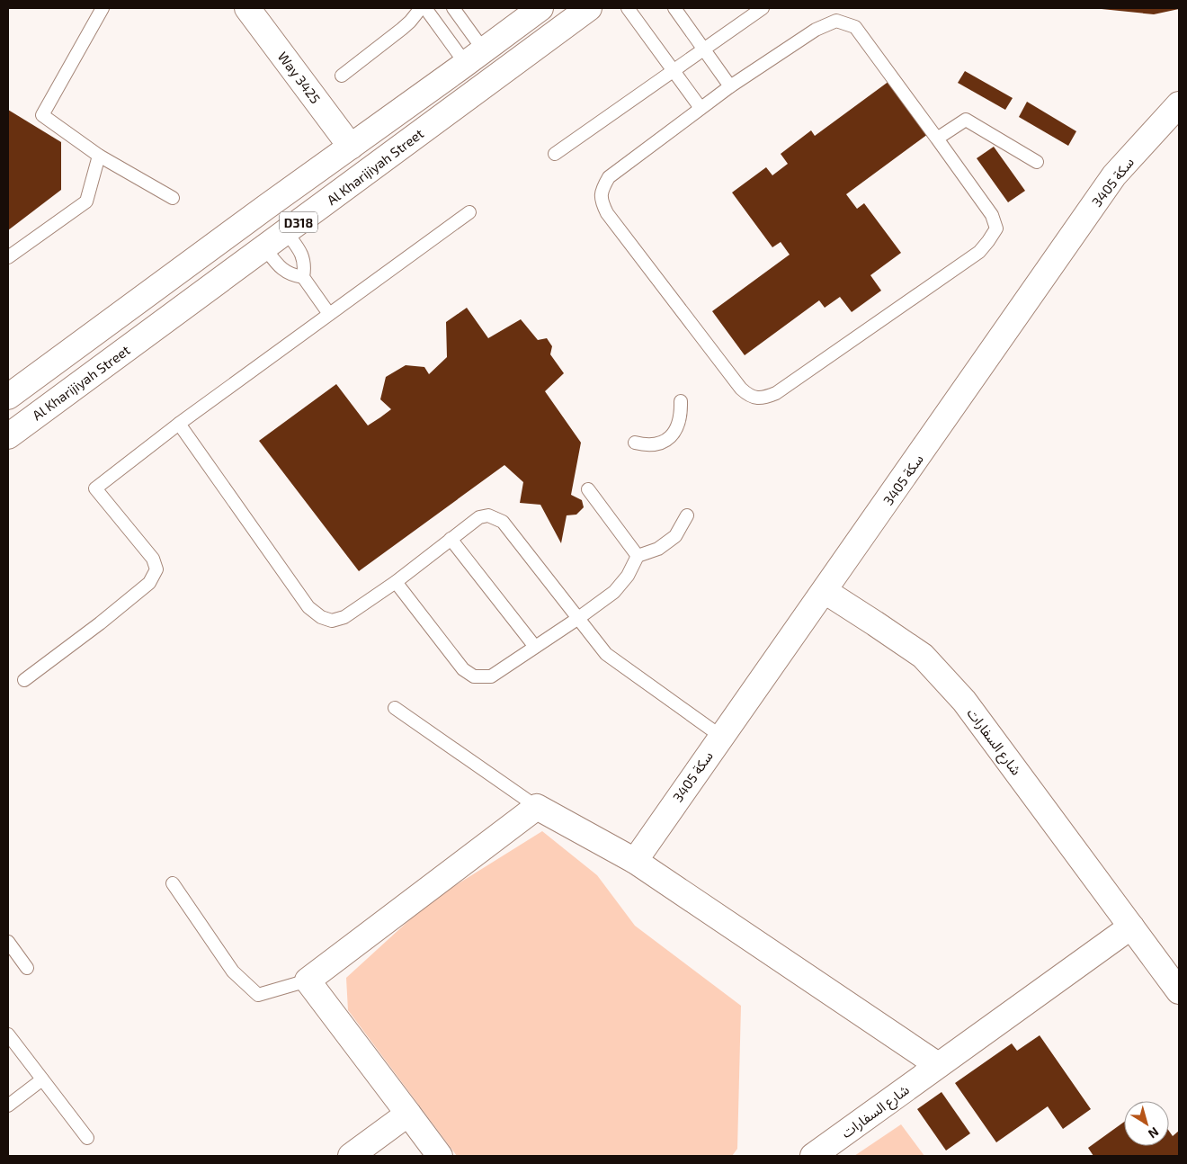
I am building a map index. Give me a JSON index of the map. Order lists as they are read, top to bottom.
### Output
{
  "streets": {
    "street": [
      "Way 3425",
      "Al Kharijiyah Street",
      "سكة 3405",
      "D318",
      "شارع السفارات"
    ]
  },
  "crossings": [
    ["Way 3425", "D318"],
    ["سكة 3405", "شارع السفارات"]
  ],
  "north": "bottom right"
}
